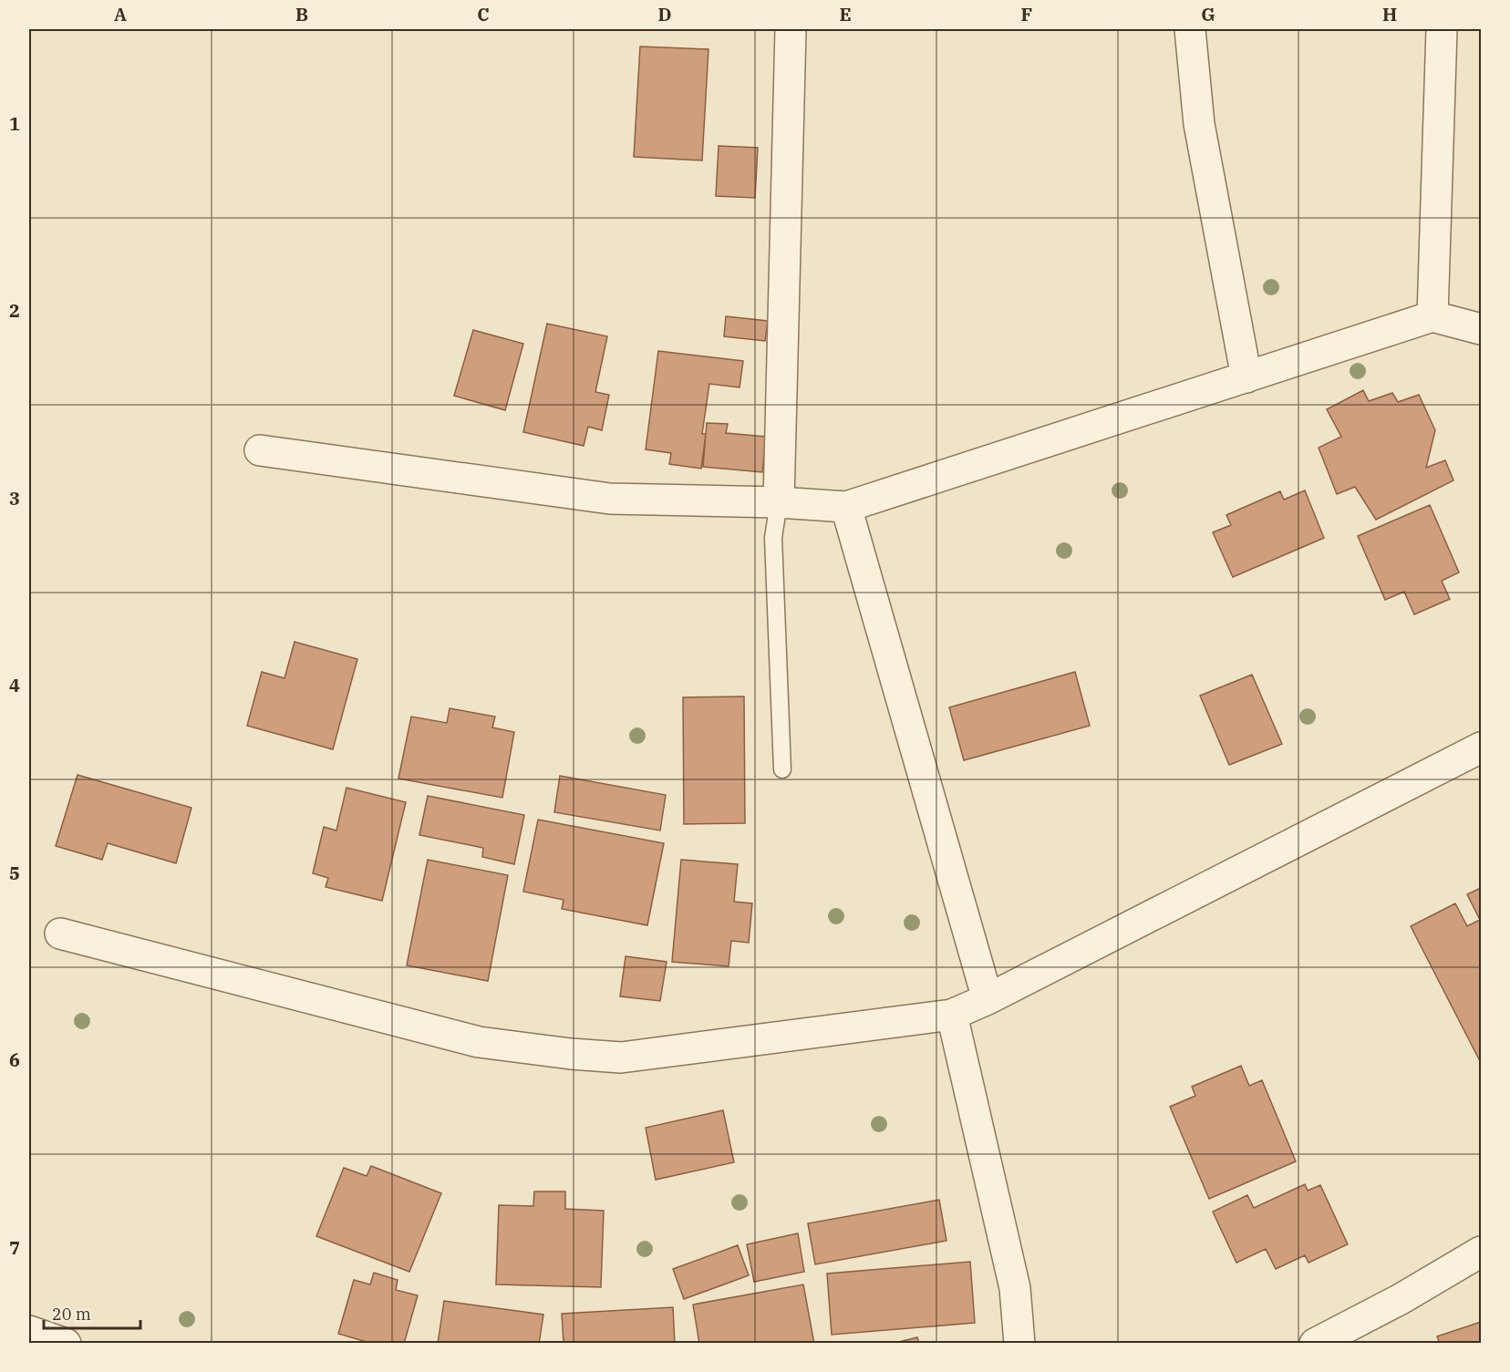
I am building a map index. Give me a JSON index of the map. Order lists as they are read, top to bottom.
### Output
{
  "scale_bar": "20 m",
  "grid": {
    "columns": [
      "A",
      "B",
      "C",
      "D",
      "E",
      "F",
      "G",
      "H"
    ],
    "rows": [
      "1",
      "2",
      "3",
      "4",
      "5",
      "6",
      "7"
    ]
  }
}
